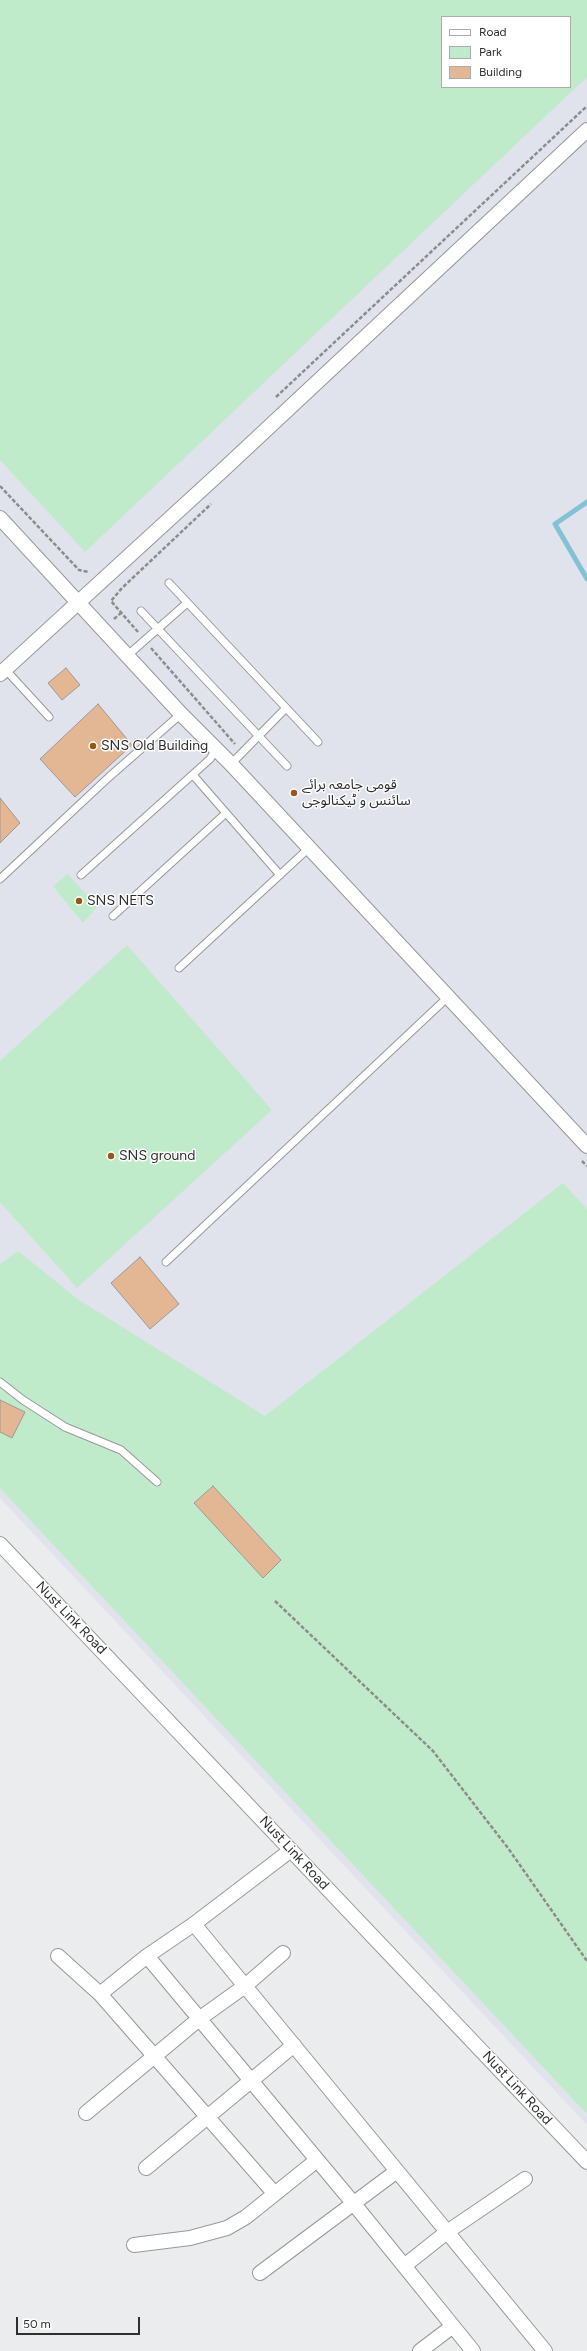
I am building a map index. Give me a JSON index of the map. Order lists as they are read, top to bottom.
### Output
{
  "streets": {
    "street": ["Nust Link Road"]
  },
  "places": [
    "SNS Old Building",
    "قومی جامعہ برائے سائنس و ٹیکنالوجی",
    "SNS NETS",
    "SNS ground"
  ],
  "legend": ["Road", "Park", "Building"],
  "scale_bar": "50 m"
}
